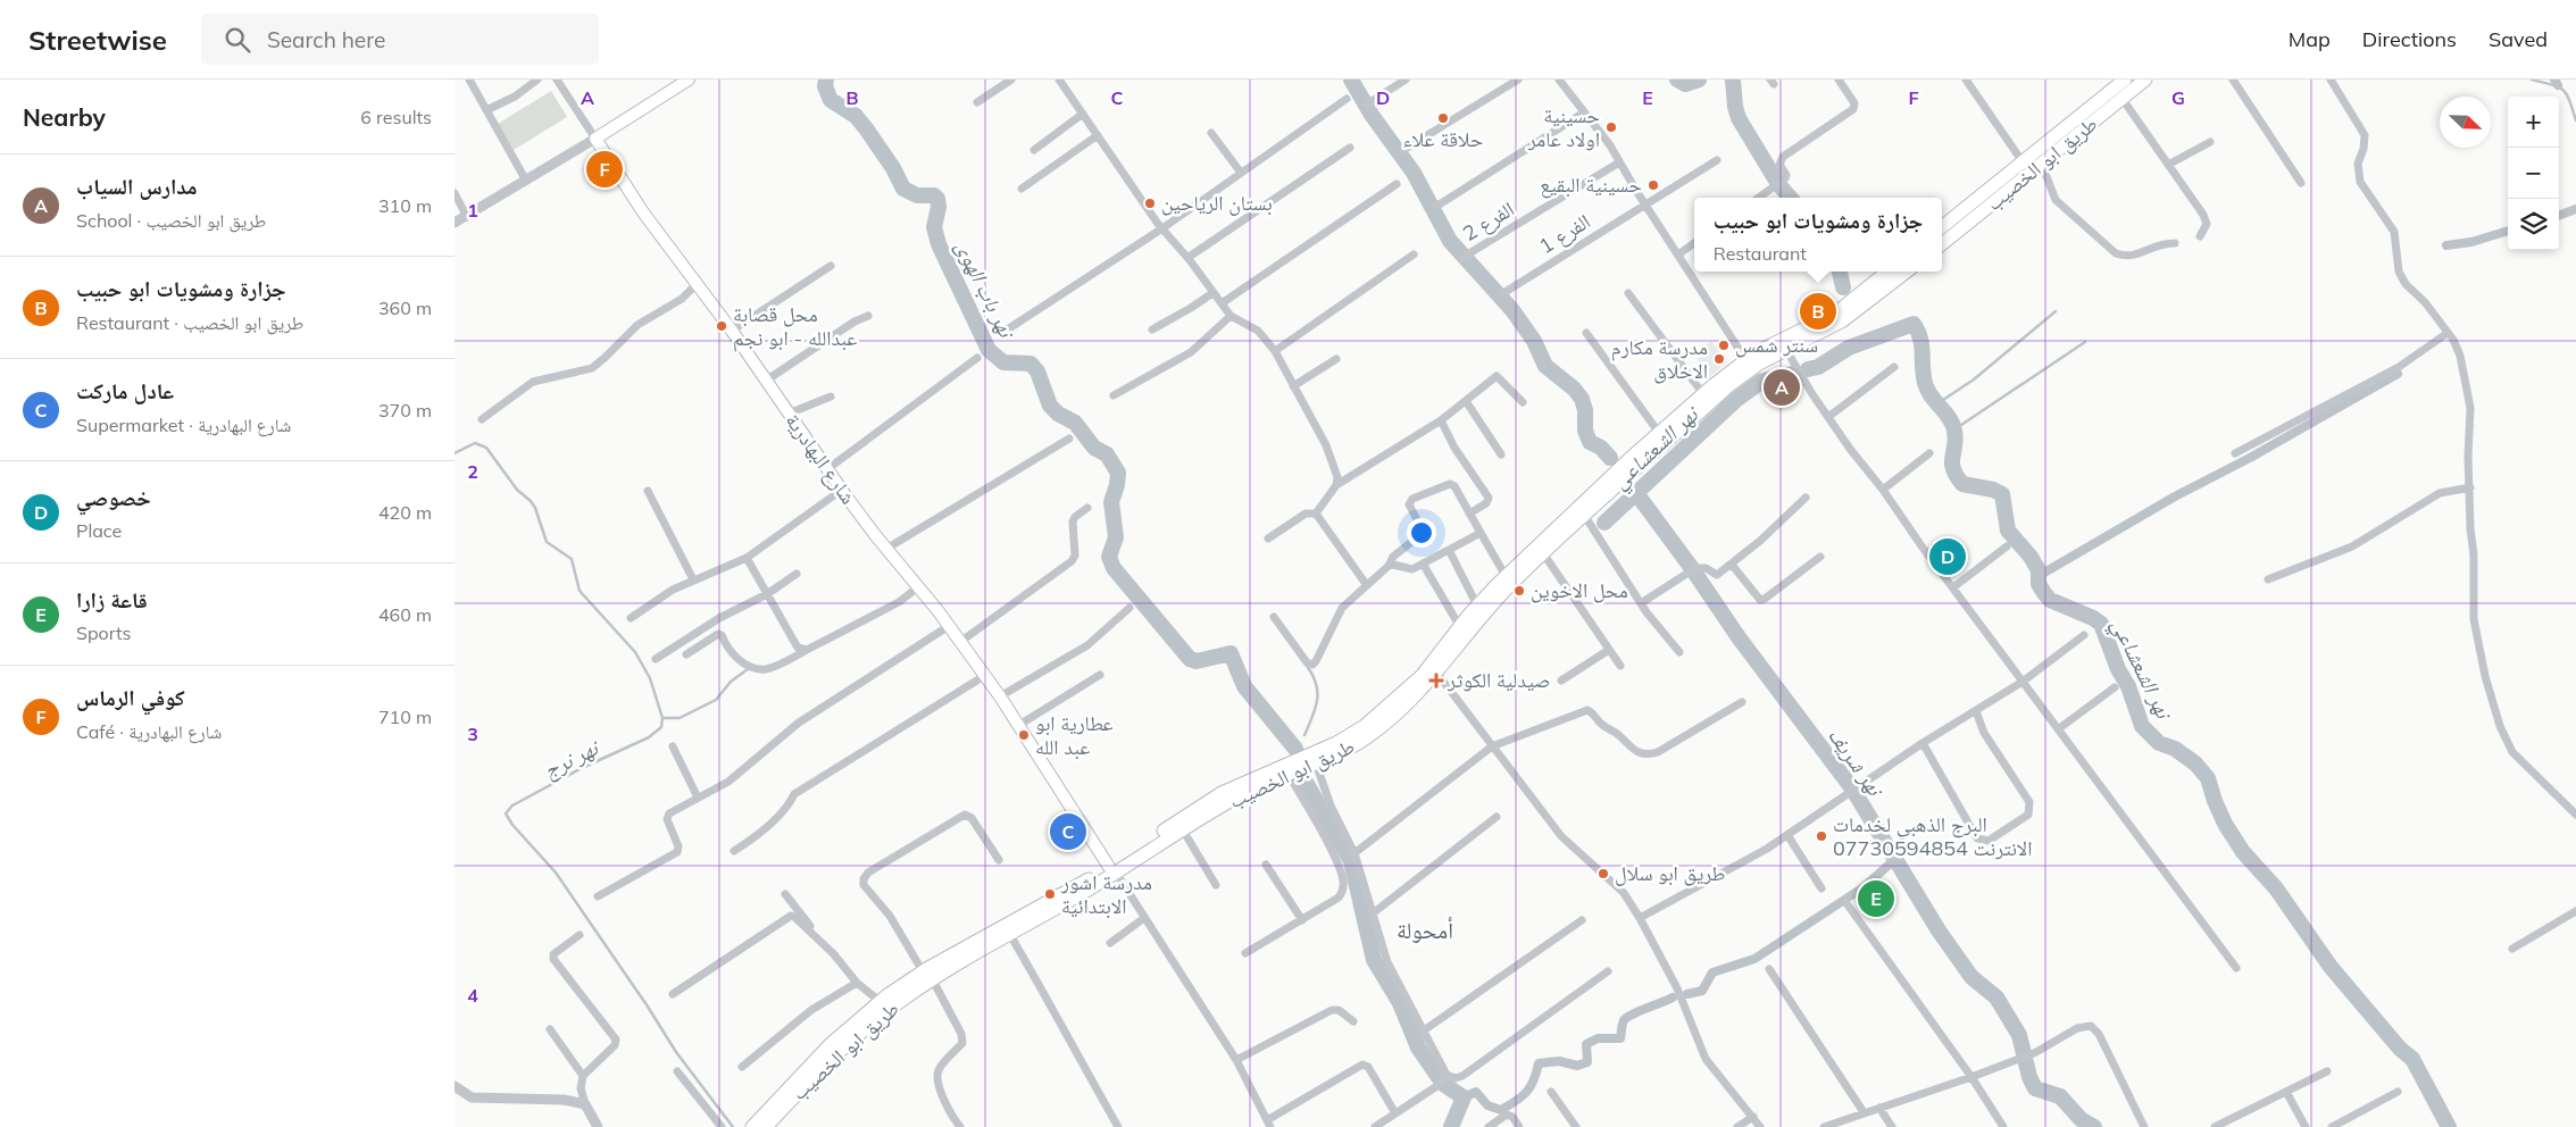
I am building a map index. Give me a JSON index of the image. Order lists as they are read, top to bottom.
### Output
{
  "streets": {
    "main road": ["طريق ابو الخصيب", "شارع البهادرية"],
    "street": ["الفرع 2", "الفرع 1"]
  },
  "crossings": [
    ["طريق ابو الخصيب", "شارع البهادرية"]
  ],
  "districts": ["أمحولة"],
  "water": [
    "نهر باب الهوى",
    "نهر الشعشاعي",
    "نهر نرج",
    "نهر شريف"
  ],
  "places": {
    "other": [
      "حلاقة علاء",
      "حسينية اولاد عامر",
      "حسينية البقيع",
      "بستان الرياحين",
      "محل قصابة عبدالله - ابو نجم",
      "سنتر شمس",
      "مدرسة مكارم الاخلاق",
      "محل الاخوين",
      "عطارية ابو عبد الله",
      "البرج الذهبي لخدمات الانترنت 07730594854",
      "طريق ابو سلال",
      "مدرسة اشور الابتدائية"
    ],
    "health": ["صيدلية الكوثر"]
  },
  "north": "bottom right",
  "page": {
    "header": "Streetwise",
    "search": "Search here",
    "nav": ["Map", "Directions", "Saved"],
    "heading": ["Nearby", "6 results"],
    "map_buttons": ["+", "−"],
    "pins": [
      "F",
      "B",
      "A",
      "D",
      "C",
      "E"
    ],
    "list": [
      {
        "mark": "A",
        "name": "مدارس السياب",
        "note": "School · طريق ابو الخصيب",
        "value": "310 m"
      },
      {
        "mark": "B",
        "name": "جزارة ومشويات ابو حبيب",
        "note": "Restaurant · طريق ابو الخصيب",
        "value": "360 m"
      },
      {
        "mark": "C",
        "name": "عادل ماركت",
        "note": "Supermarket · شارع البهادرية",
        "value": "370 m"
      },
      {
        "mark": "D",
        "name": "خصوصي",
        "note": "Place",
        "value": "420 m"
      },
      {
        "mark": "E",
        "name": "قاعة زارا",
        "note": "Sports",
        "value": "460 m"
      },
      {
        "mark": "F",
        "name": "كوفي الرماس",
        "note": "Café · شارع البهادرية",
        "value": "710 m"
      }
    ],
    "popup": ["جزارة ومشويات ابو حبيب", "Restaurant"]
  },
  "grid": {
    "columns": [
      "A",
      "B",
      "C",
      "D",
      "E",
      "F",
      "G"
    ],
    "rows": [
      "1",
      "2",
      "3",
      "4"
    ]
  }
}
